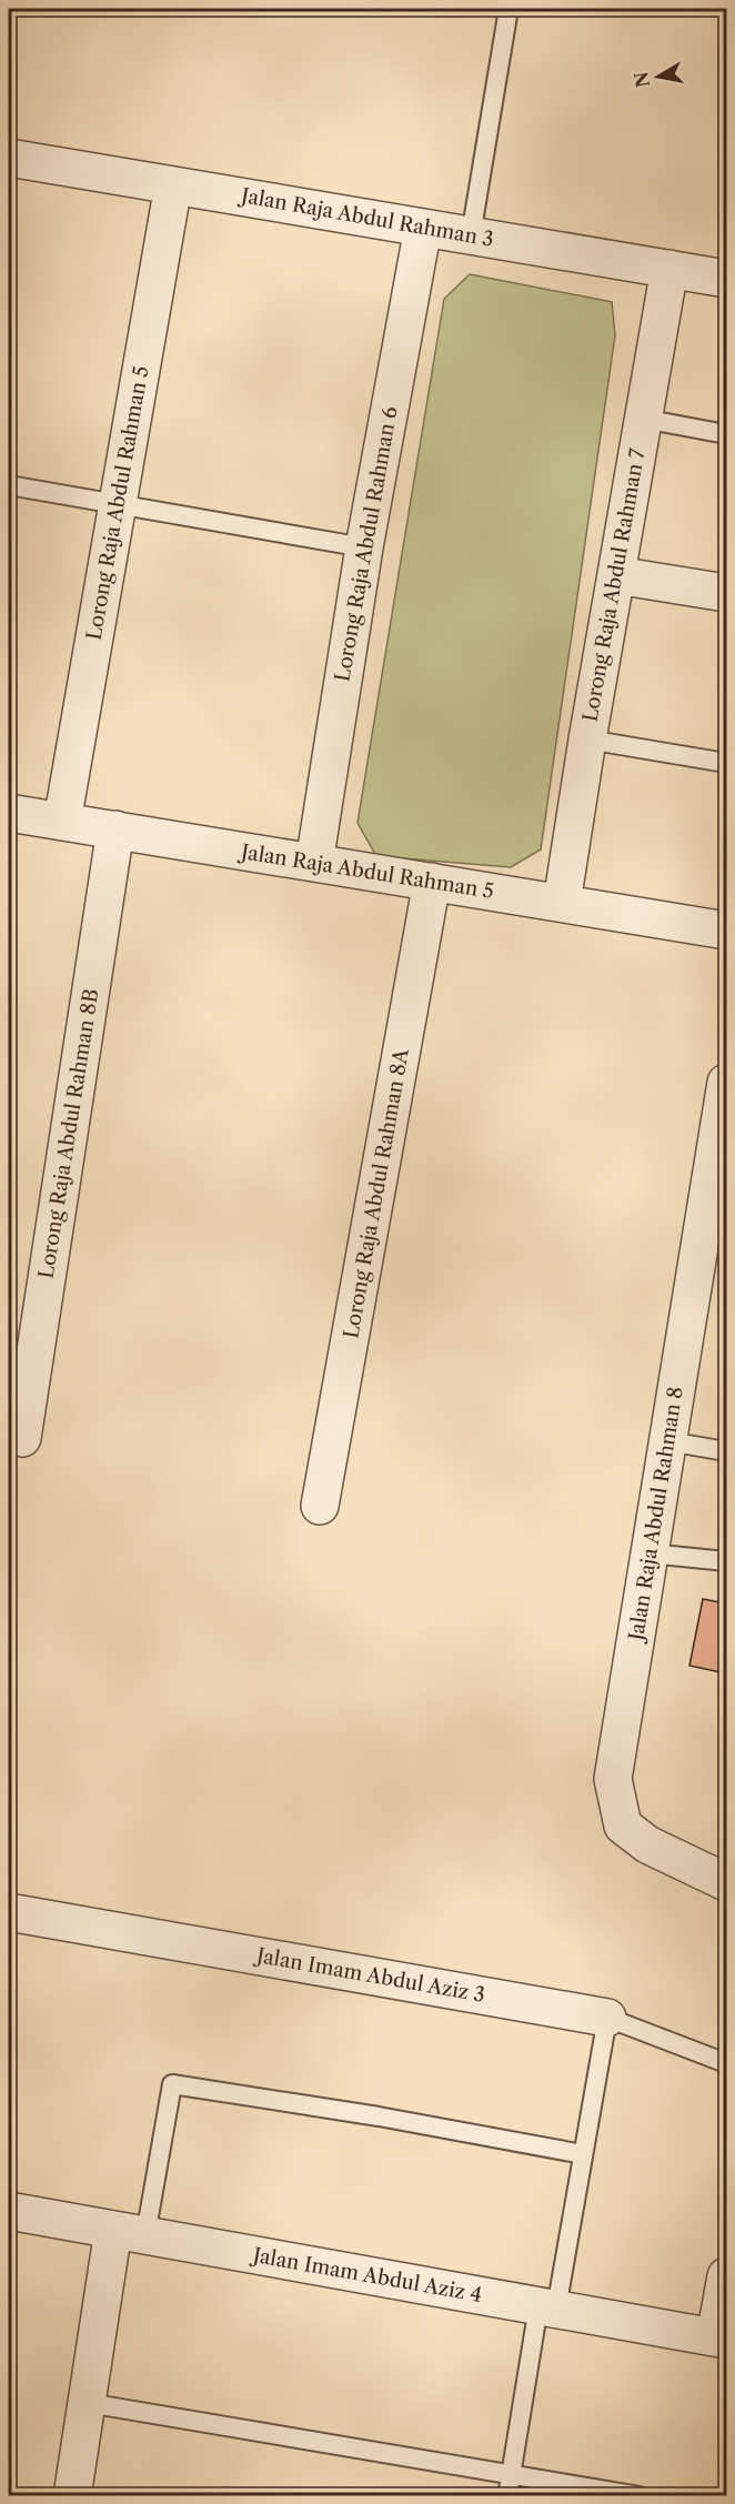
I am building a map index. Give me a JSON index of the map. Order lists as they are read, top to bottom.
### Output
{
  "streets": {
    "street": [
      "Jalan Raja Abdul Rahman 3",
      "Lorong Raja Abdul Rahman 5",
      "Lorong Raja Abdul Rahman 6",
      "Lorong Raja Abdul Rahman 7",
      "Jalan Raja Abdul Rahman 5",
      "Lorong Raja Abdul Rahman 8B",
      "Lorong Raja Abdul Rahman 8A",
      "Jalan Raja Abdul Rahman 8",
      "Jalan Imam Abdul Aziz 3",
      "Jalan Imam Abdul Aziz 4"
    ]
  },
  "crossings": [
    ["Jalan Raja Abdul Rahman 3", "Lorong Raja Abdul Rahman 5"],
    ["Jalan Raja Abdul Rahman 3", "Lorong Raja Abdul Rahman 6"],
    ["Jalan Raja Abdul Rahman 3", "Lorong Raja Abdul Rahman 7"],
    ["Lorong Raja Abdul Rahman 5", "Jalan Raja Abdul Rahman 5"],
    ["Lorong Raja Abdul Rahman 6", "Jalan Raja Abdul Rahman 5"],
    ["Lorong Raja Abdul Rahman 7", "Jalan Raja Abdul Rahman 5"],
    ["Jalan Raja Abdul Rahman 5", "Lorong Raja Abdul Rahman 8B"],
    ["Jalan Raja Abdul Rahman 5", "Lorong Raja Abdul Rahman 8A"]
  ],
  "north": "left"
}
